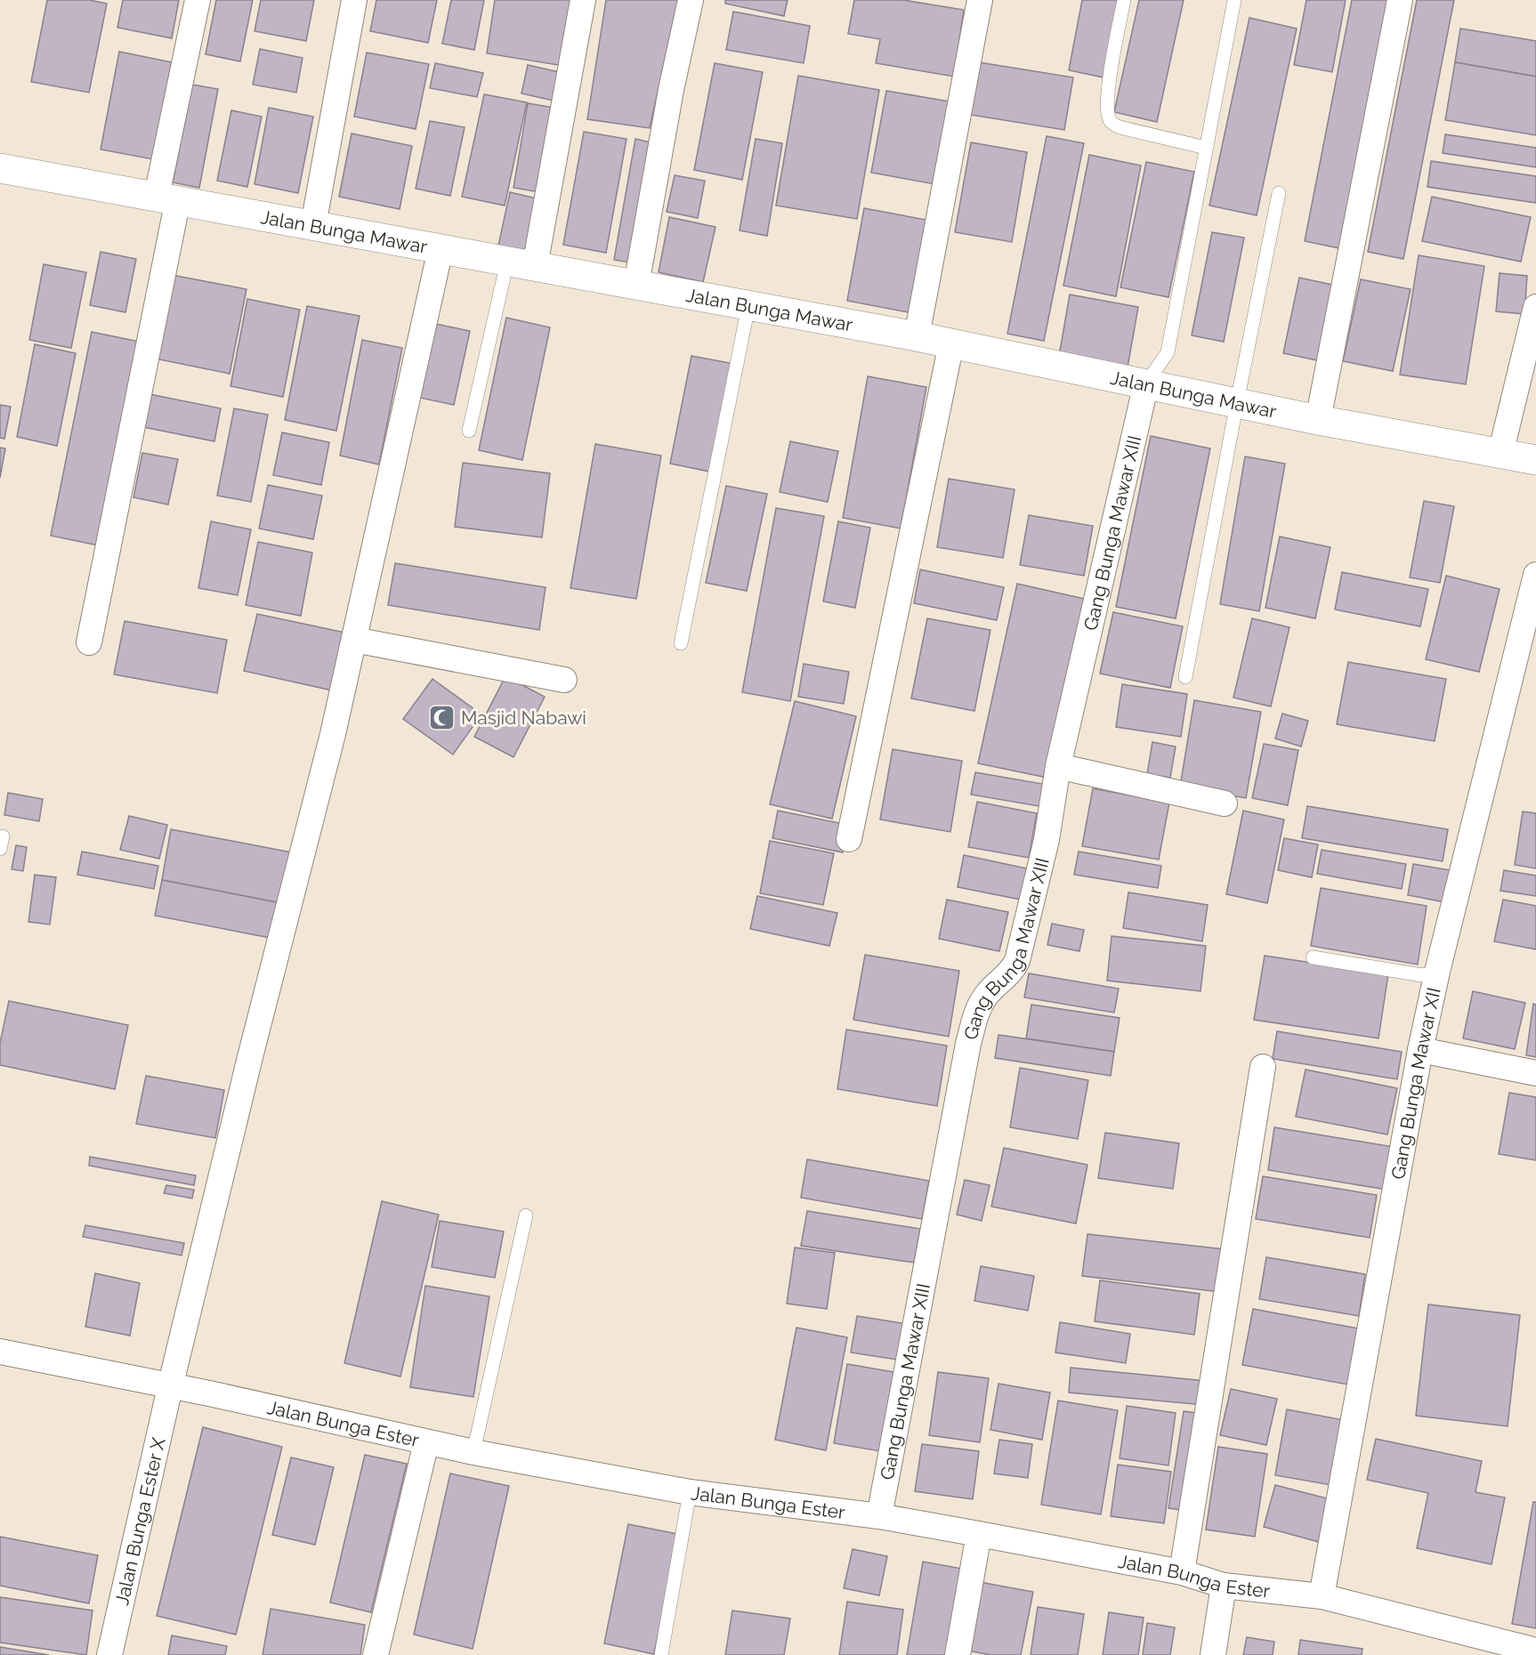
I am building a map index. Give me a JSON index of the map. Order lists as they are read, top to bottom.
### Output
{
  "streets": {
    "street": [
      "Jalan Bunga Mawar",
      "Gang Bunga Mawar XIII",
      "Gang Bunga Mawar XII",
      "Jalan Bunga Ester",
      "Jalan Bunga Ester X"
    ]
  },
  "crossings": [
    ["Jalan Bunga Mawar", "Gang Bunga Mawar XIII"],
    ["Jalan Bunga Mawar", "Jalan Bunga Ester X"],
    ["Gang Bunga Mawar XIII", "Jalan Bunga Ester"],
    ["Gang Bunga Mawar XII", "Jalan Bunga Ester"],
    ["Jalan Bunga Ester", "Jalan Bunga Ester X"]
  ],
  "places": {
    "mosque": ["Masjid Nabawi"]
  }
}
